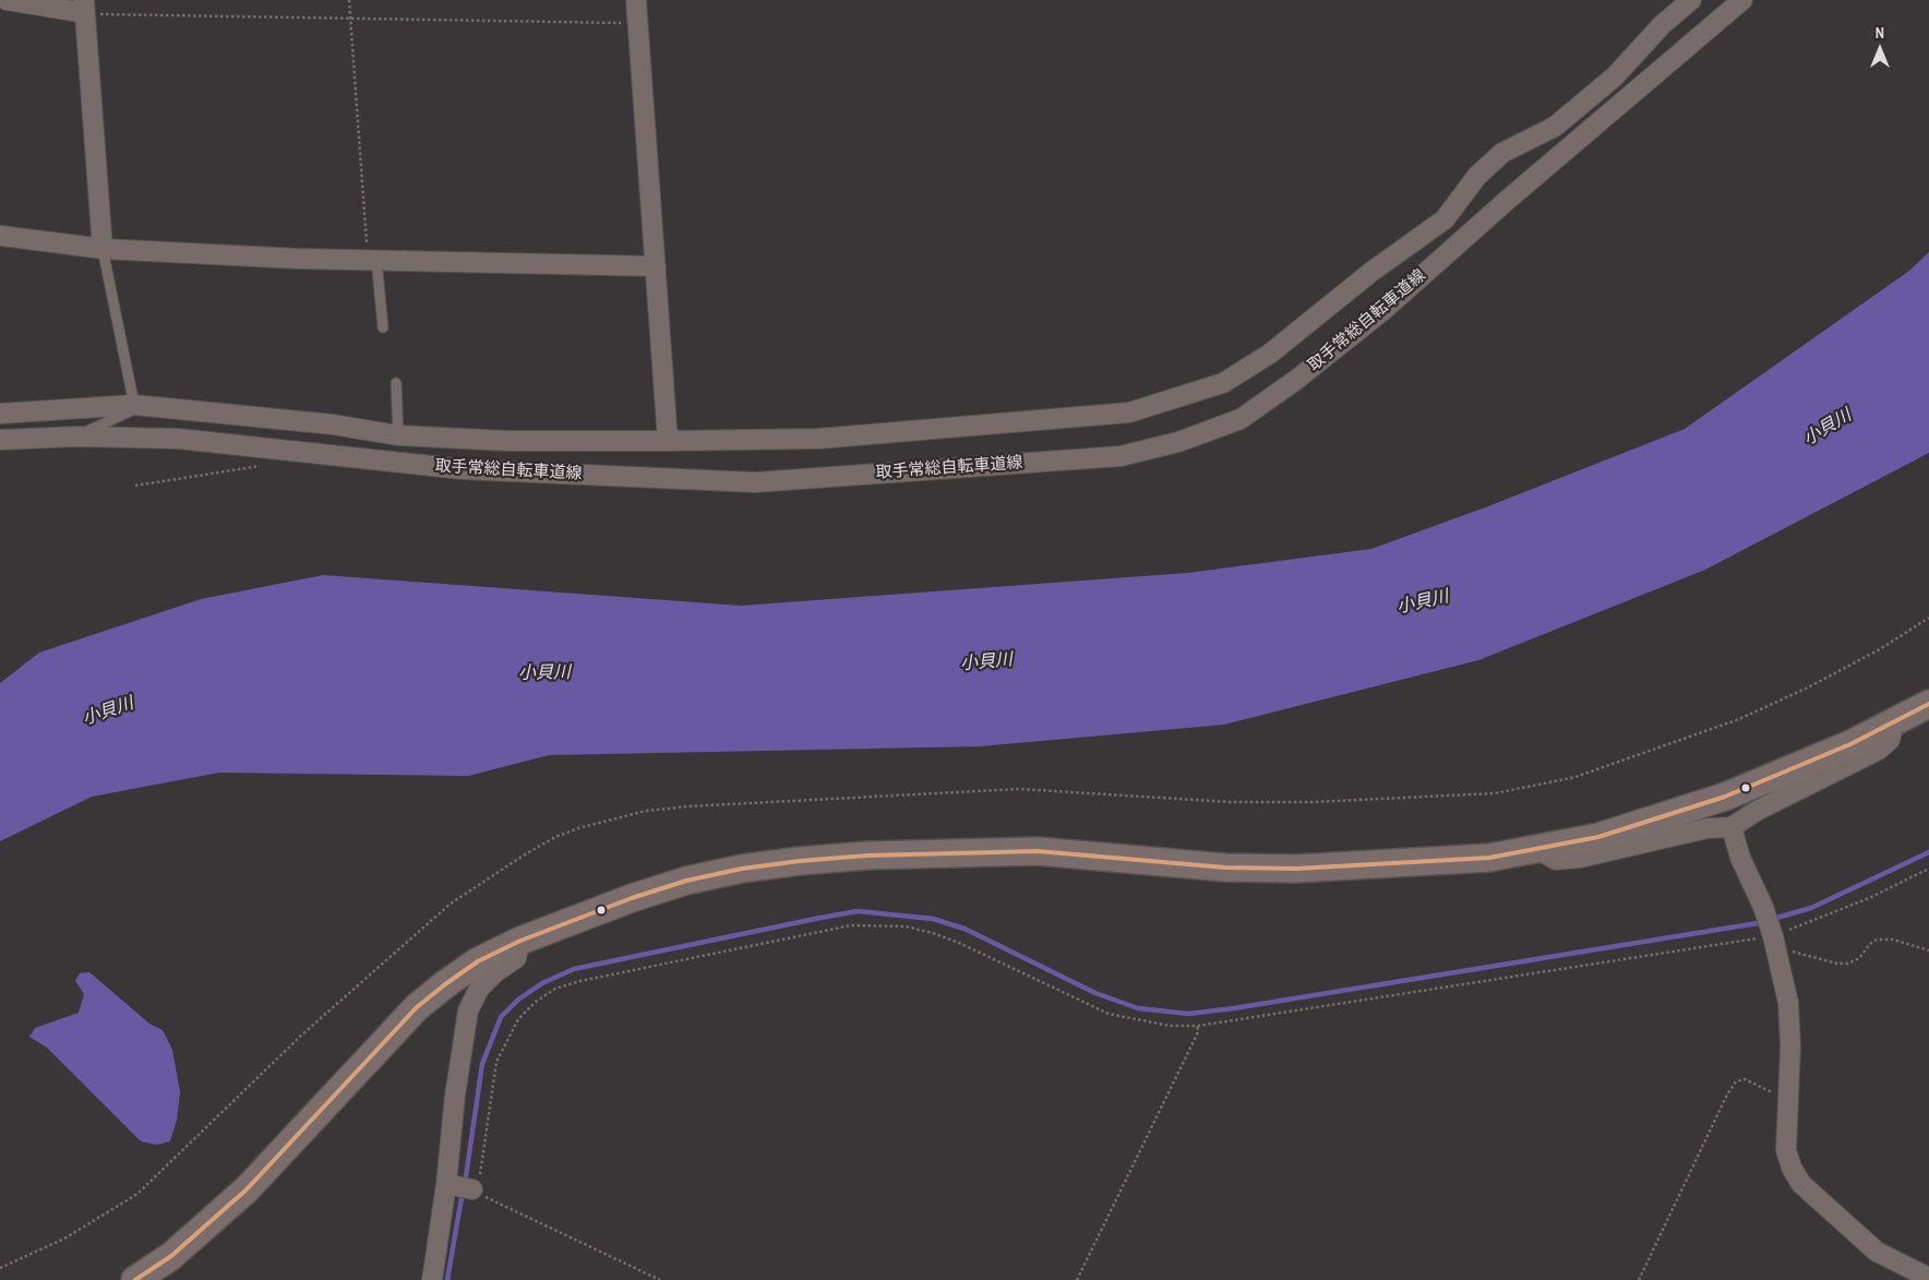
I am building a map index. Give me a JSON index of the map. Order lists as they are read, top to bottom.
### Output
{
  "streets": {
    "street": ["取手常総自転車道線"]
  },
  "water": ["小貝川"],
  "north": "top"
}
